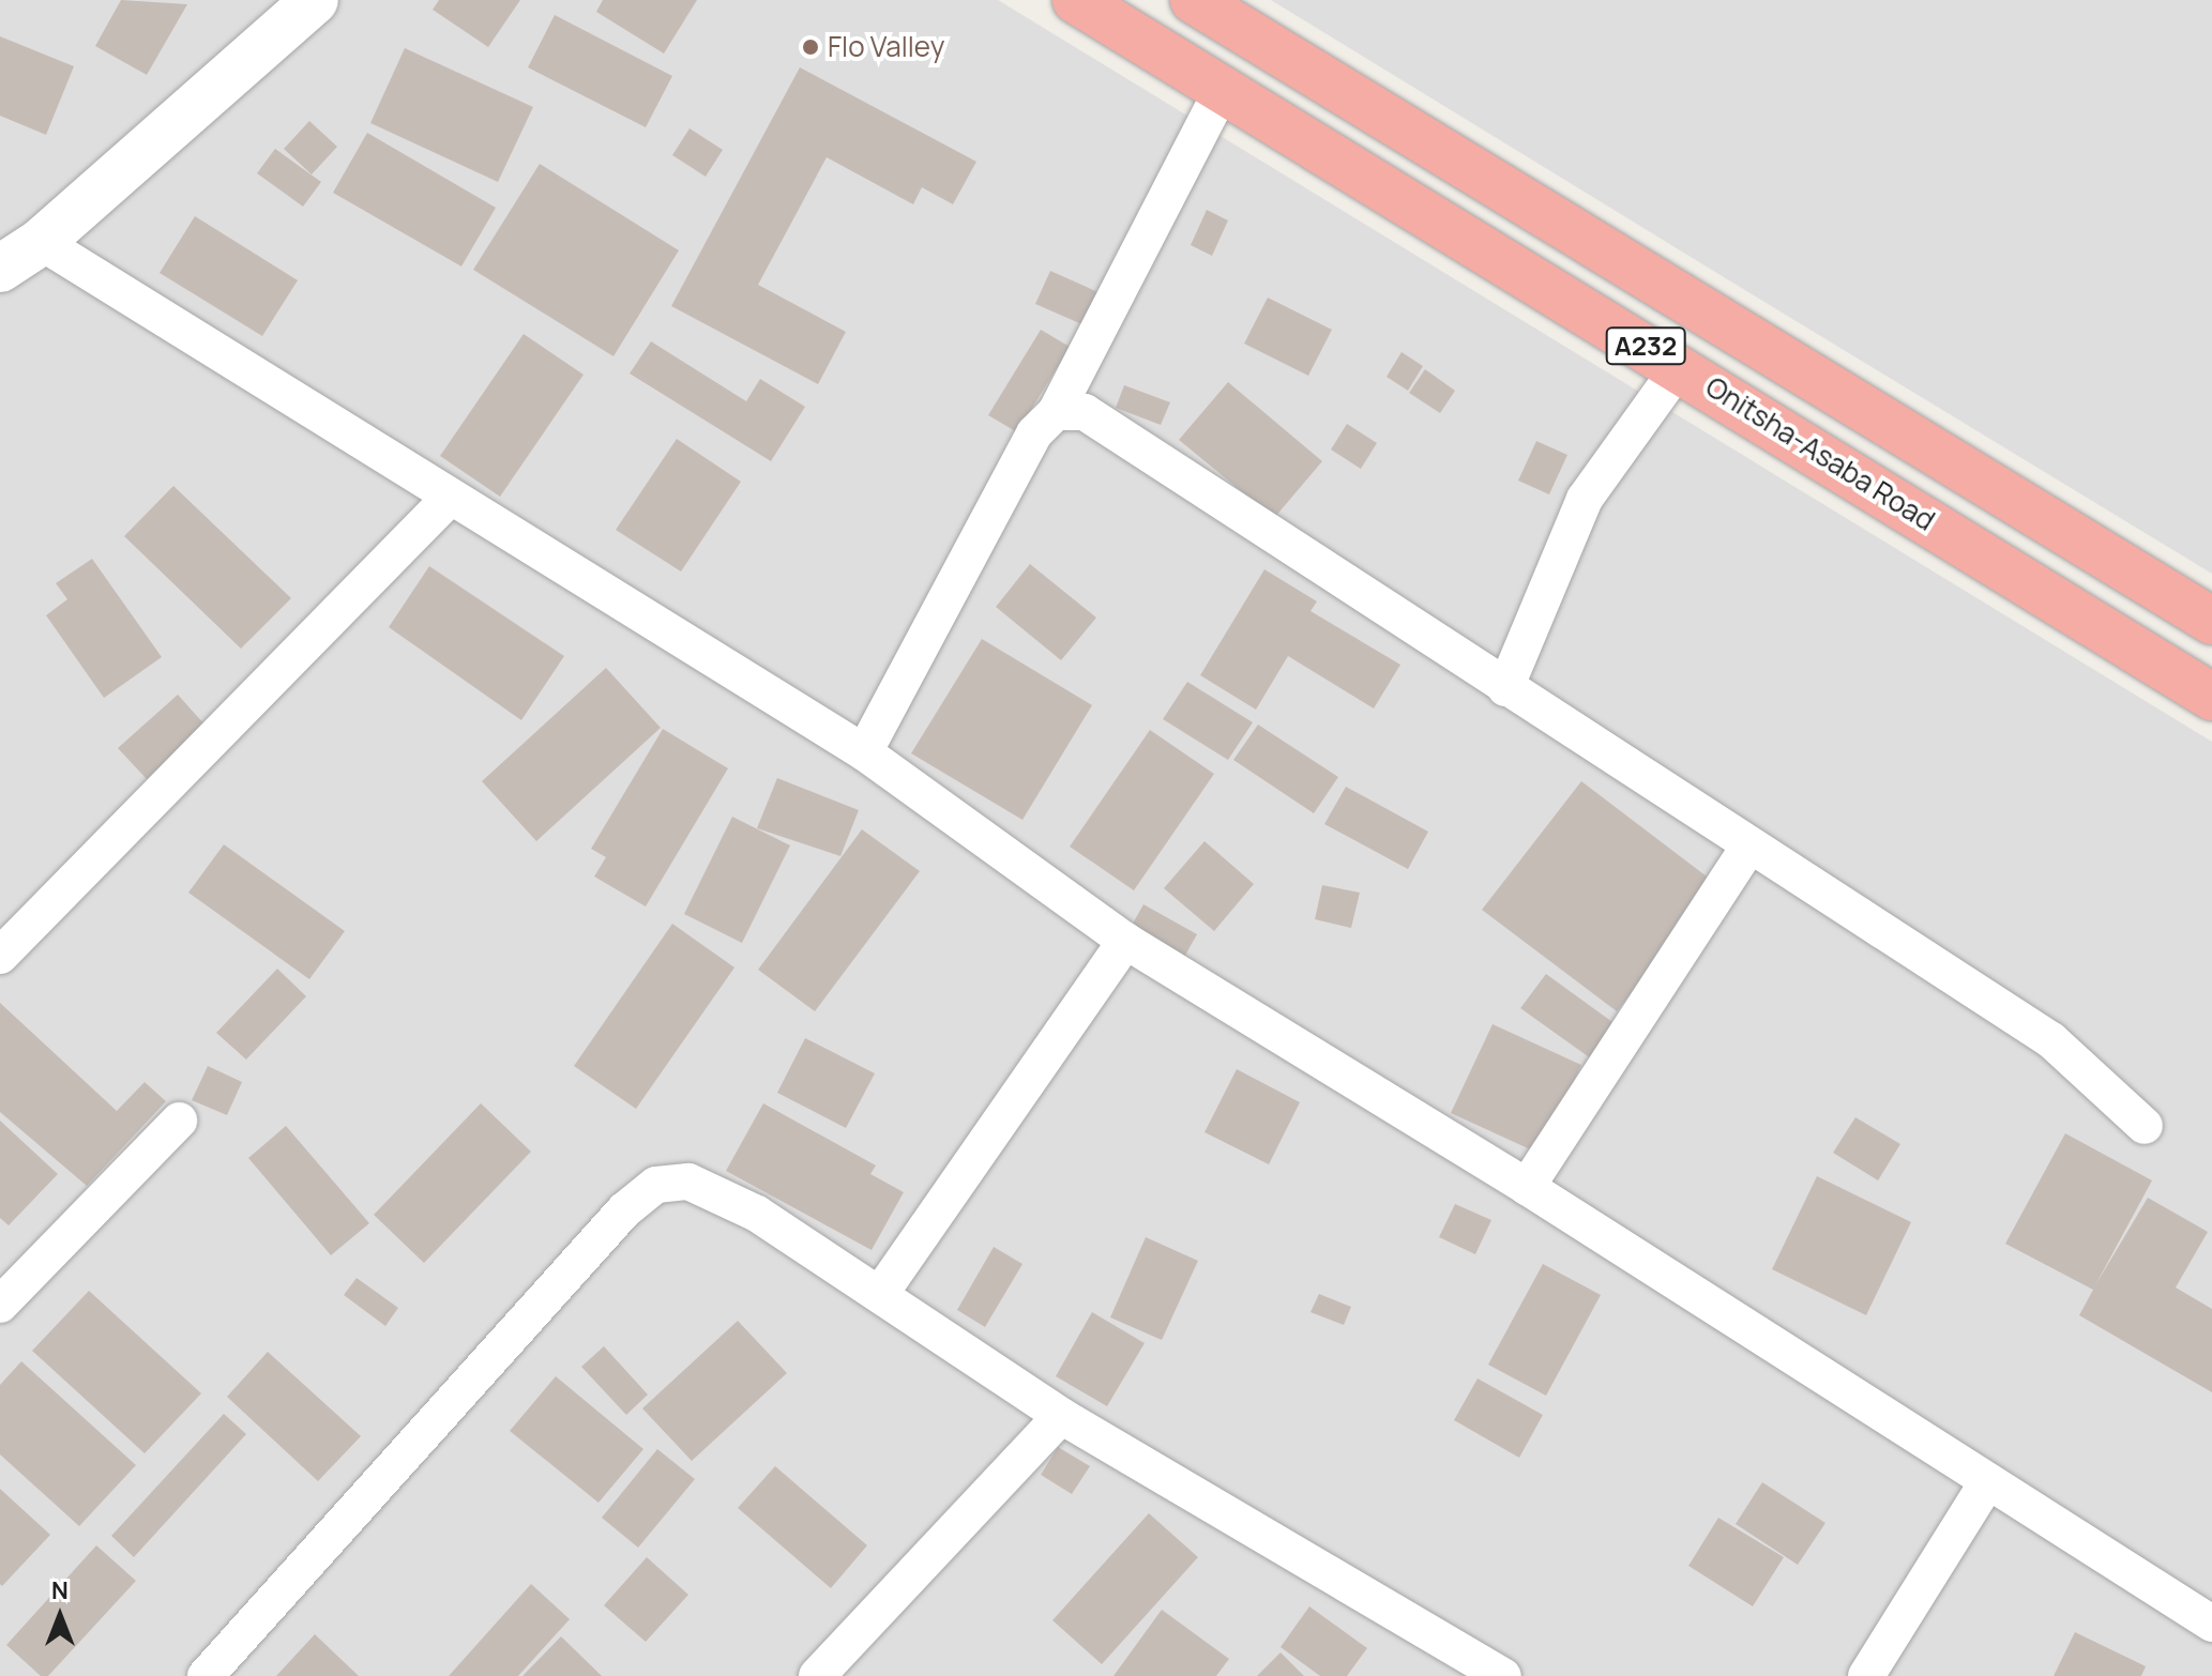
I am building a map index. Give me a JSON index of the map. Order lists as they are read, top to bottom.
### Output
{
  "streets": {
    "highway": ["A232", "Onitsha-Asaba Road"]
  },
  "places": ["Flo Valley"],
  "north": "top"
}
